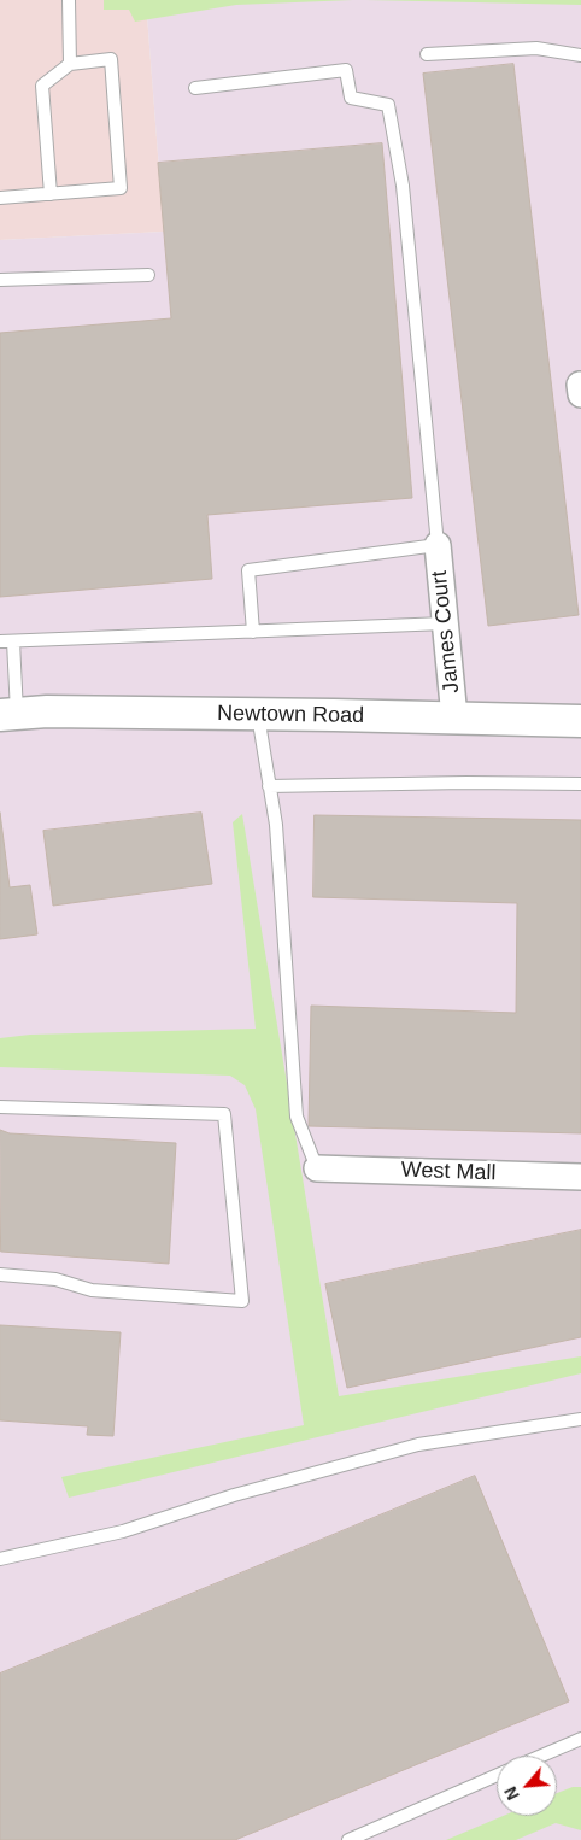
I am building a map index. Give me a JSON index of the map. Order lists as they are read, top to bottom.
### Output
{
  "streets": {
    "street": ["James Court", "Newtown Road", "West Mall"]
  },
  "crossings": [
    ["James Court", "Newtown Road"]
  ],
  "north": "bottom left"
}
